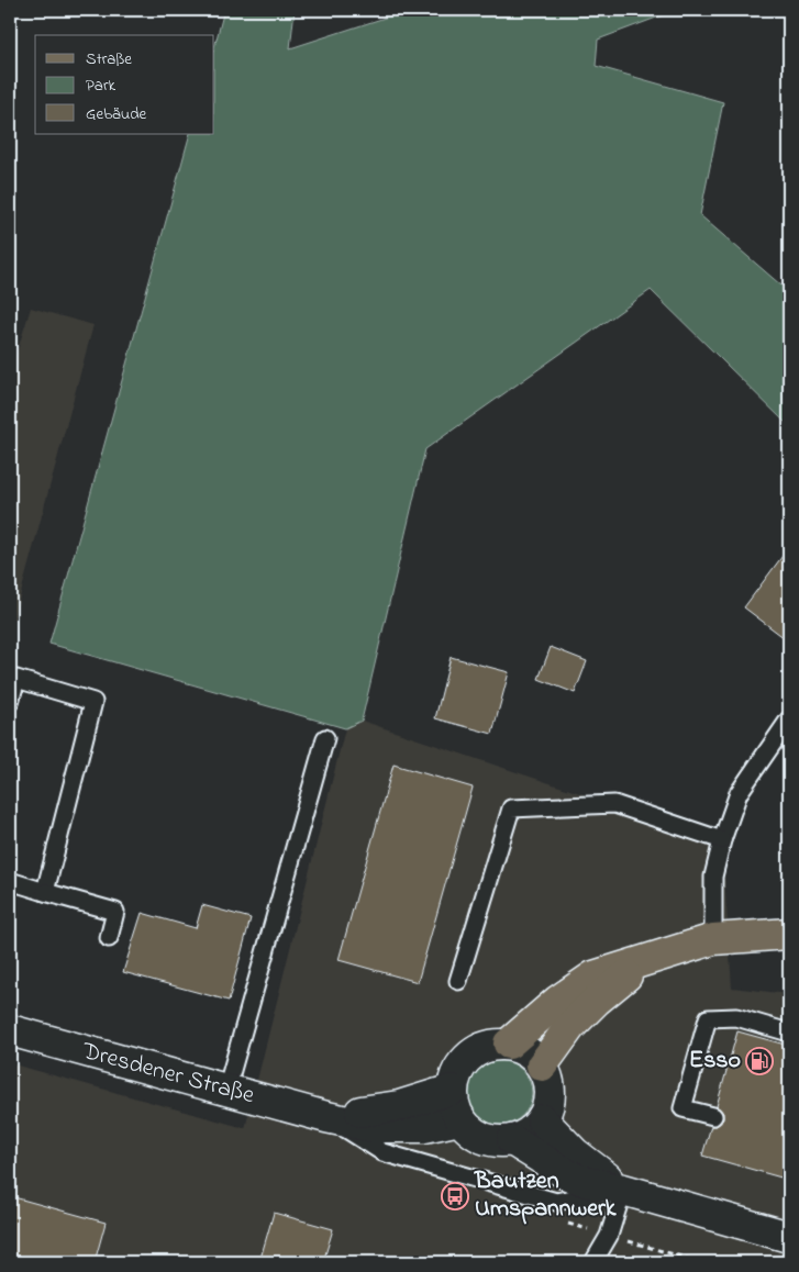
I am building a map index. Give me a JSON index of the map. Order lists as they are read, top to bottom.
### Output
{
  "streets": {
    "main road": ["Dresdener Straße"]
  },
  "places": {
    "fuel station": ["Esso"],
    "bus stop": ["Bautzen Umspannwerk"]
  },
  "legend": ["Straße", "Park", "Gebäude"]
}
